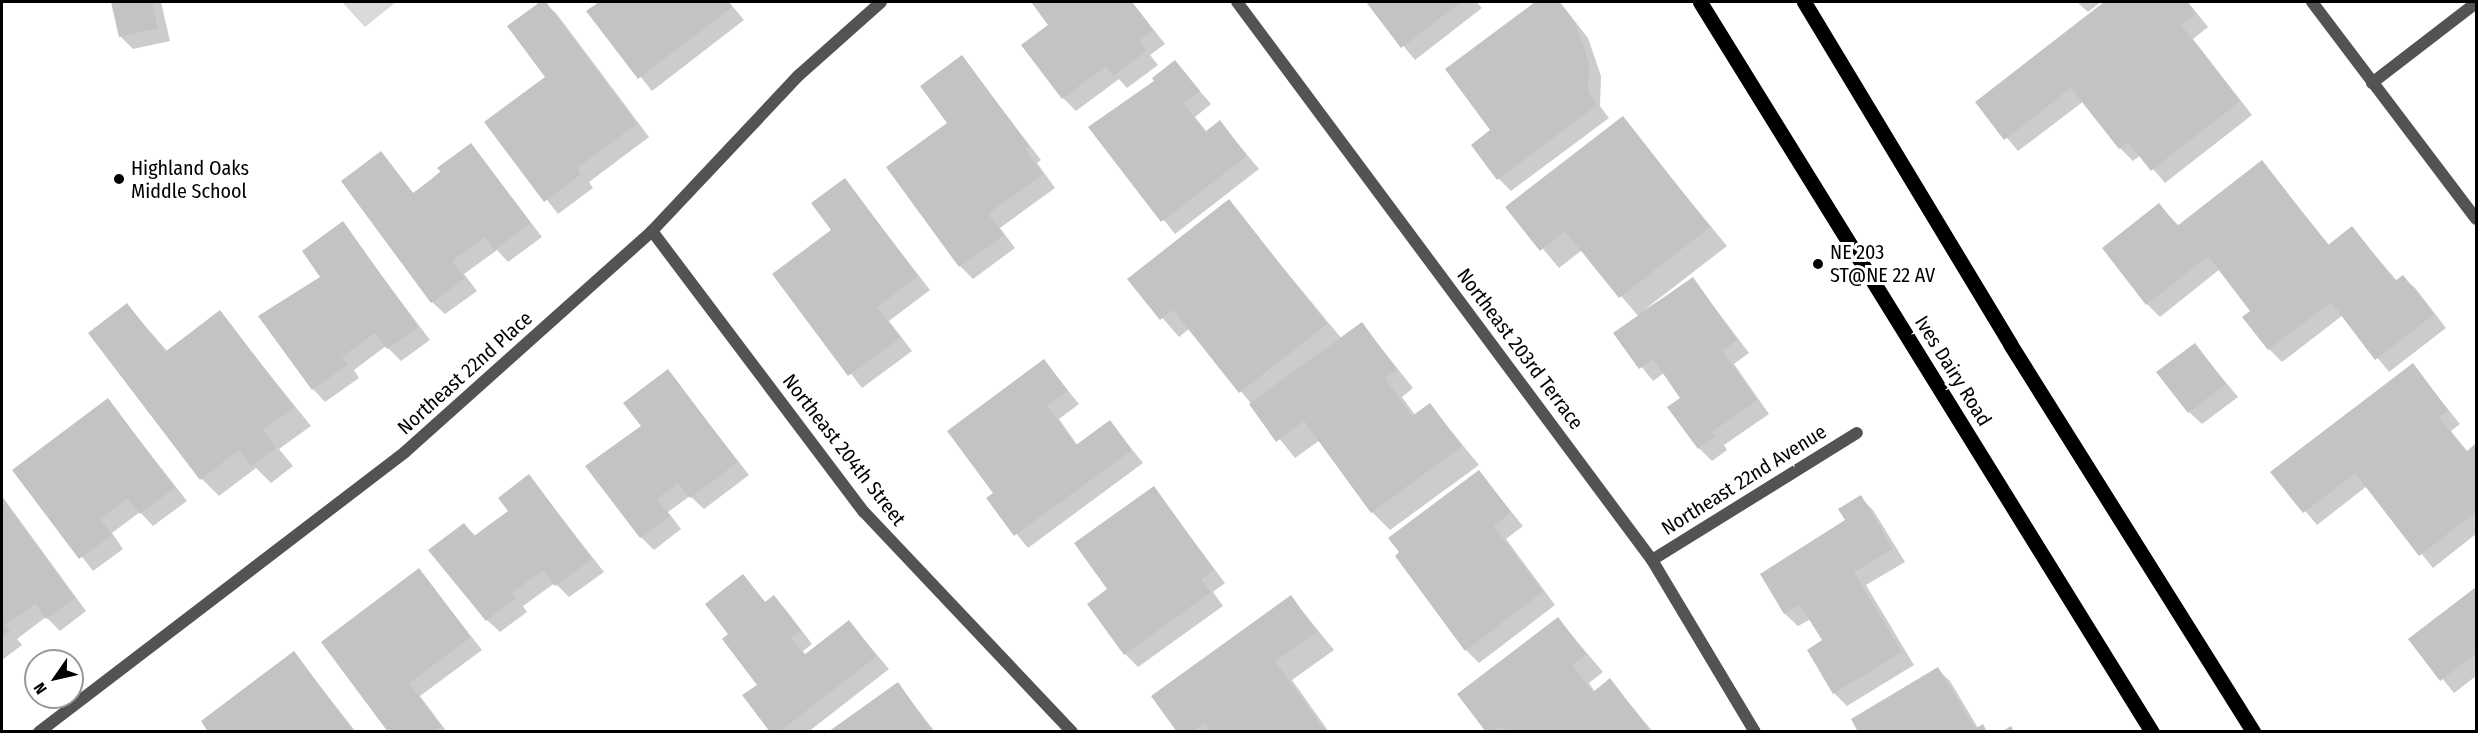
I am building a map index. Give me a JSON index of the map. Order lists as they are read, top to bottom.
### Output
{
  "streets": {
    "main road": ["Ives Dairy Road"],
    "street": [
      "Northeast 203rd Terrace",
      "Northeast 22nd Place",
      "Northeast 204th Street",
      "Northeast 22nd Avenue"
    ]
  },
  "crossings": [
    ["Northeast 203rd Terrace", "Northeast 22nd Avenue"],
    ["Northeast 22nd Place", "Northeast 204th Street"]
  ],
  "places": ["Highland Oaks Middle School", "NE 203 ST@NE 22 AV"],
  "north": "bottom left"
}
